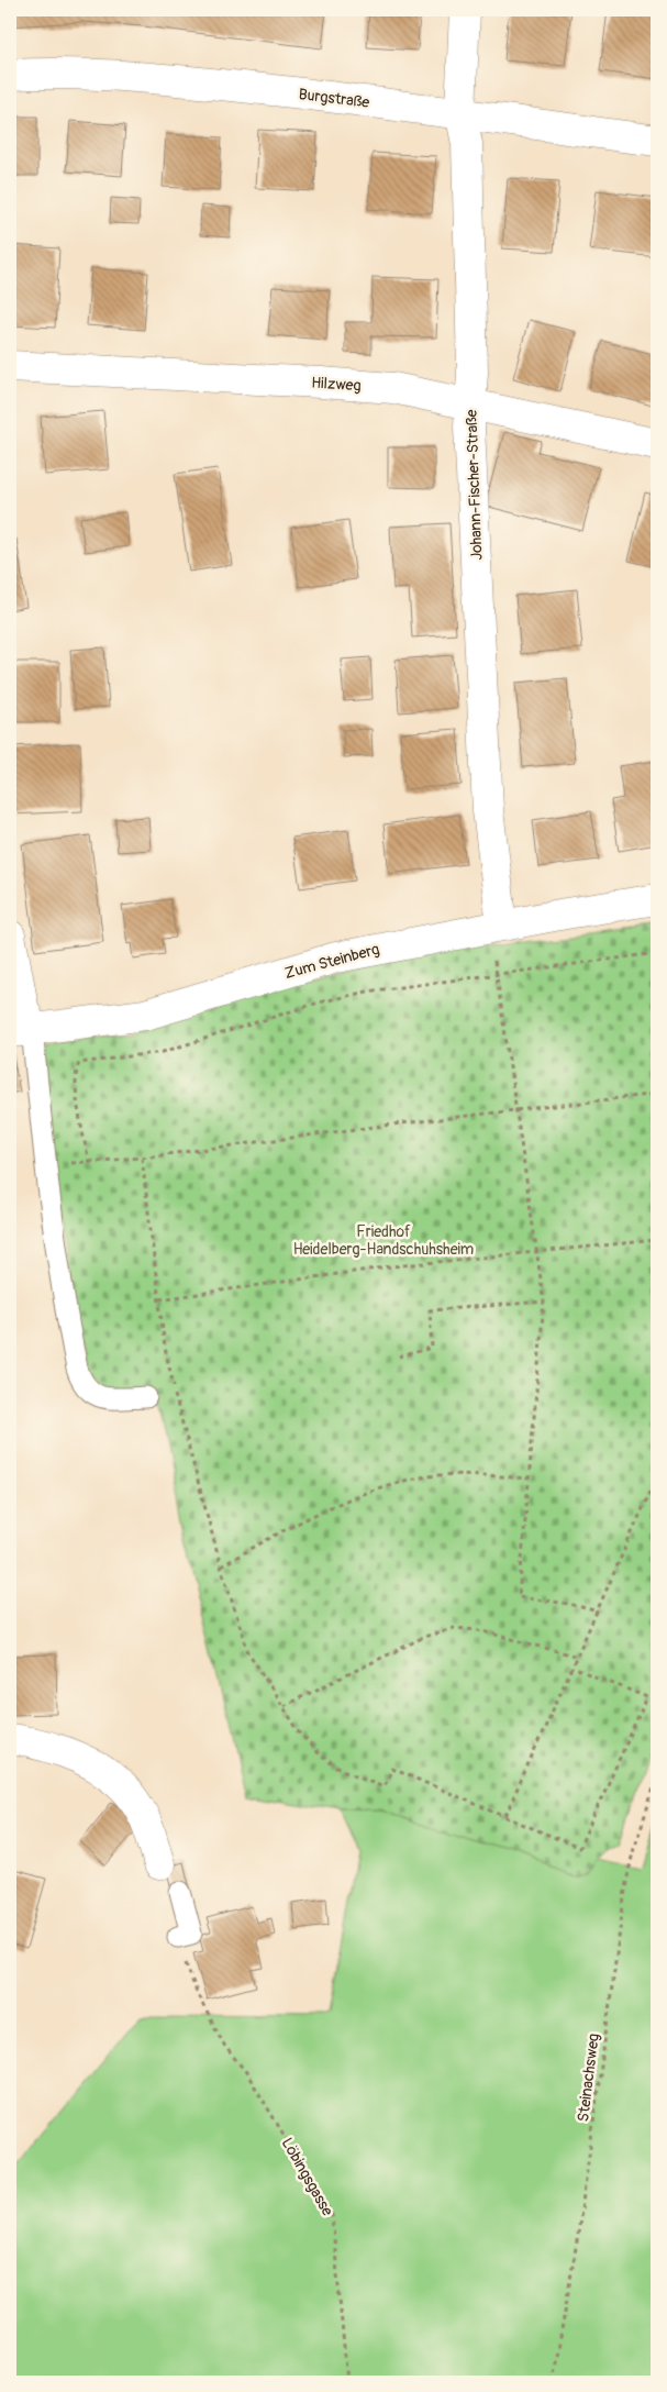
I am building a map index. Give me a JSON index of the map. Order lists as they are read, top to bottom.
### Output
{
  "streets": {
    "street": [
      "Burgstraße",
      "Hilzweg",
      "Johann-Fischer-Straße",
      "Zum Steinberg"
    ],
    "path": ["Steinachsweg", "Löbingsgasse"]
  },
  "crossings": [
    ["Burgstraße", "Johann-Fischer-Straße"],
    ["Hilzweg", "Johann-Fischer-Straße"],
    ["Johann-Fischer-Straße", "Zum Steinberg"]
  ],
  "parks": ["Friedhof Heidelberg-Handschuhsheim"]
}
